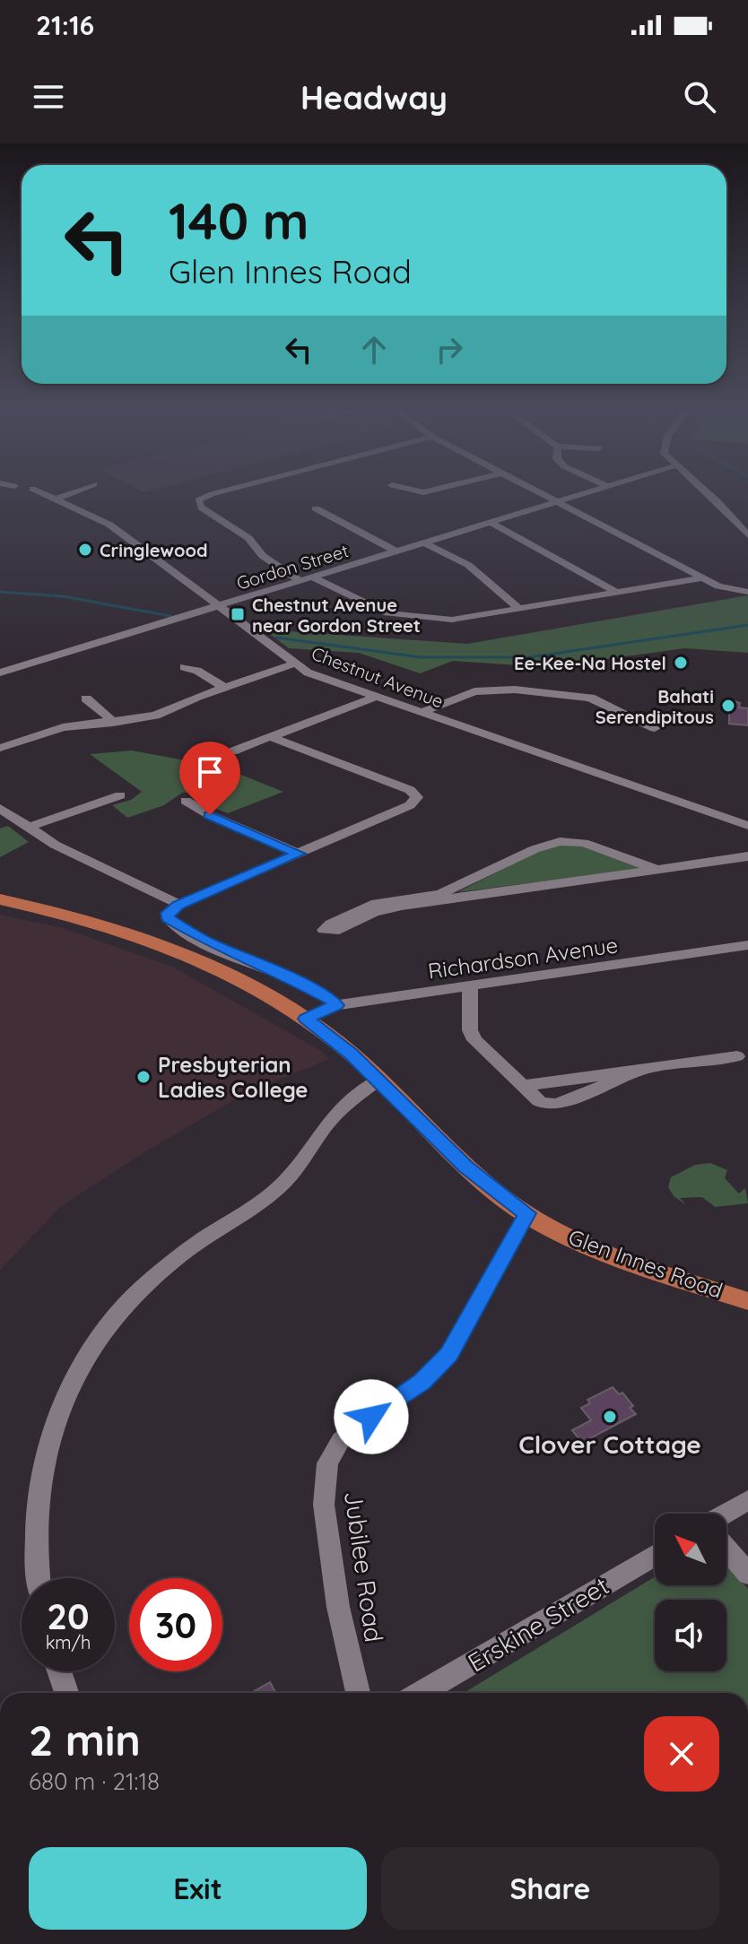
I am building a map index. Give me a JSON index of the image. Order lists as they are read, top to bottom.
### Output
{
  "streets": {
    "main road": ["Glen Innes Road"],
    "street": [
      "Gordon Street",
      "Chestnut Avenue",
      "Richardson Avenue",
      "Jubilee Road",
      "Erskine Street"
    ]
  },
  "crossings": [
    ["Gordon Street", "Chestnut Avenue"],
    ["Richardson Avenue", "Glen Innes Road"],
    ["Glen Innes Road", "Jubilee Road"]
  ],
  "places": {
    "other": [
      "Cringlewood",
      "Ee-Kee-Na Hostel",
      "Bahati Serendipitous",
      "Presbyterian Ladies College",
      "Clover Cottage"
    ],
    "transit": ["Chestnut Avenue near Gordon Street"]
  },
  "north": "top left",
  "page": {
    "status": "21:16",
    "header": "Headway",
    "turn": ["140 m", "Glen Innes Road"],
    "speed": "20 km/h",
    "limit": "30",
    "heading": ["2 min", "680 m · 21:18"],
    "buttons": ["Exit", "Share"]
  }
}
